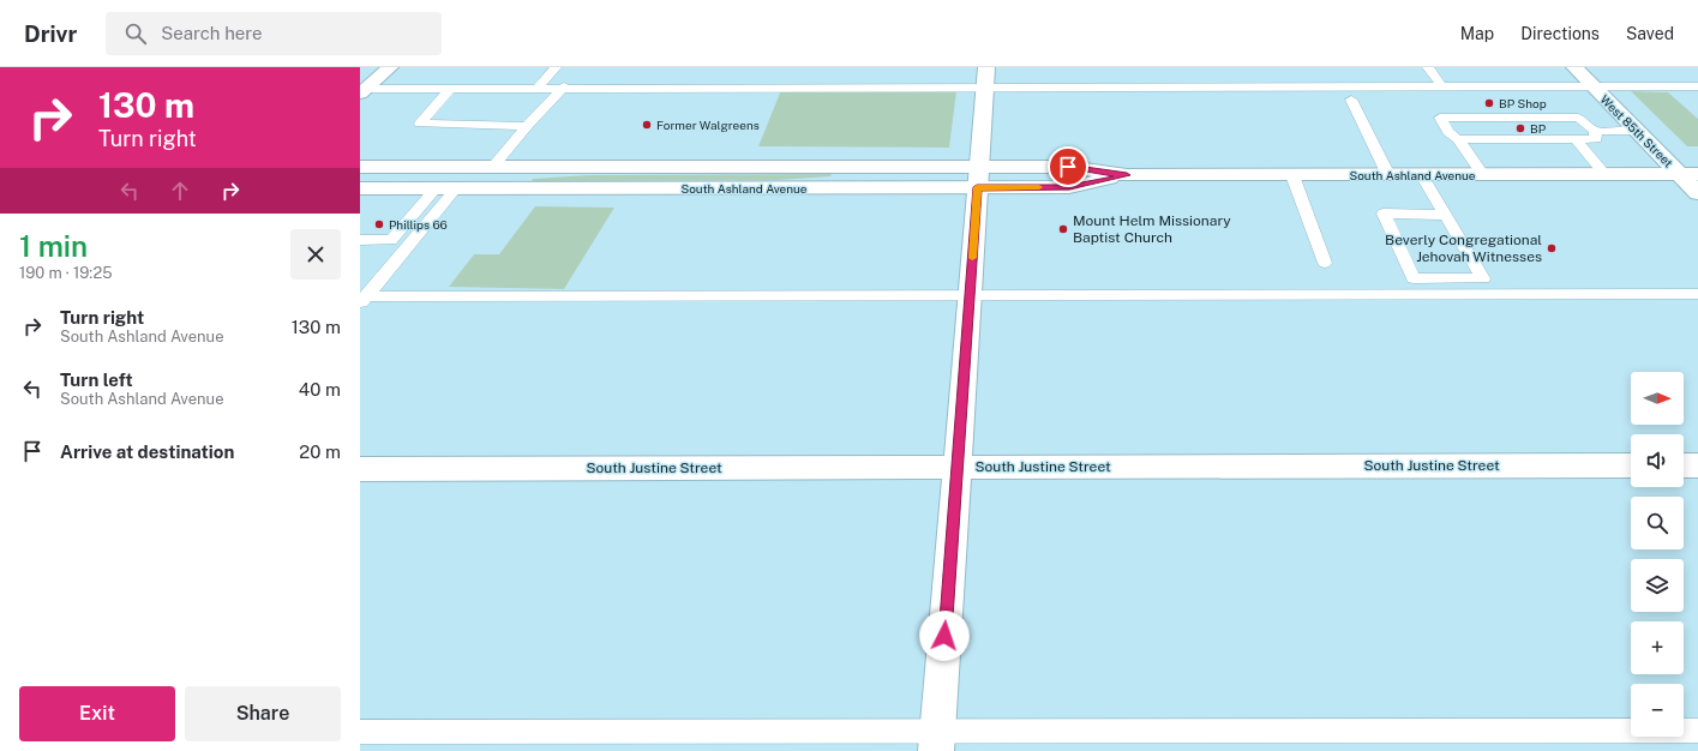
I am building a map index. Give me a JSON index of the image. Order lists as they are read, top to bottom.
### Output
{
  "streets": {
    "main road": ["West 85th Street", "South Ashland Avenue", "South Justine Street"]
  },
  "crossings": [
    ["West 85th Street", "South Ashland Avenue"]
  ],
  "places": [
    "BP Shop",
    "Former Walgreens",
    "BP",
    "Phillips 66",
    "Mount Helm Missionary Baptist Church",
    "Beverly Congregational Jehovah Witnesses"
  ],
  "north": "right",
  "page": {
    "header": "Drivr",
    "search": "Search here",
    "nav": ["Map", "Directions", "Saved"],
    "turn": ["130 m", "Turn right"],
    "heading": ["1 min", "190 m · 19:25"],
    "list": [
      {
        "name": "Turn right",
        "note": "South Ashland Avenue",
        "value": "130 m"
      },
      {
        "name": "Turn left",
        "note": "South Ashland Avenue",
        "value": "40 m"
      },
      {
        "name": "Arrive at destination",
        "value": "20 m"
      }
    ],
    "map_buttons": ["+", "−"],
    "buttons": ["Exit", "Share"]
  }
}
